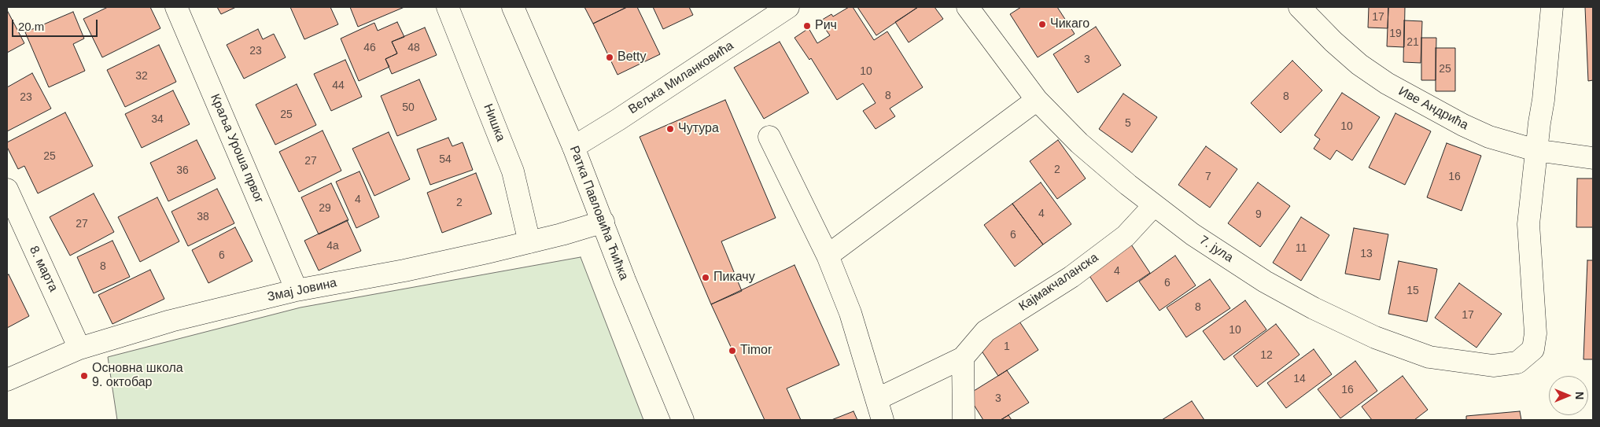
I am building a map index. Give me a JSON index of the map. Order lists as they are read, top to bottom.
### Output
{
  "streets": {
    "street": [
      "Вељка Миланковића",
      "Иве Андрића",
      "Нишка",
      "Краља Уроша првог",
      "Ратка Павловића Ћићка",
      "7. јула",
      "8. марта",
      "Кајмакчаланска",
      "Змај Јовина"
    ]
  },
  "crossings": [
    ["Вељка Миланковића", "Ратка Павловића Ћићка"],
    ["Иве Андрића", "7. јула"],
    ["Нишка", "Змај Јовина"],
    ["Краља Уроша првог", "Змај Јовина"],
    ["Ратка Павловића Ћићка", "Змај Јовина"],
    ["7. јула", "Кајмакчаланска"],
    ["8. марта", "Змај Јовина"]
  ],
  "places": [
    "Чикаго",
    "Рич",
    "Betty",
    "Чутура",
    "Пикачу",
    "Timor",
    "Основна школа 9. октобар"
  ],
  "house_numbers": [
    "17",
    "19",
    "21",
    "46",
    "48",
    "23",
    "3",
    "25",
    "10",
    "32",
    "44",
    "8",
    "8",
    "23",
    "50",
    "25",
    "34",
    "5",
    "10",
    "25",
    "54",
    "27",
    "2",
    "36",
    "7",
    "16",
    "4",
    "2",
    "29",
    "4",
    "9",
    "38",
    "27",
    "6",
    "4a",
    "11",
    "13",
    "6",
    "8",
    "4",
    "6",
    "15",
    "8",
    "17",
    "10",
    "1",
    "12",
    "14",
    "16",
    "3"
  ],
  "scale_bar": "20 m",
  "north": "right"
}
